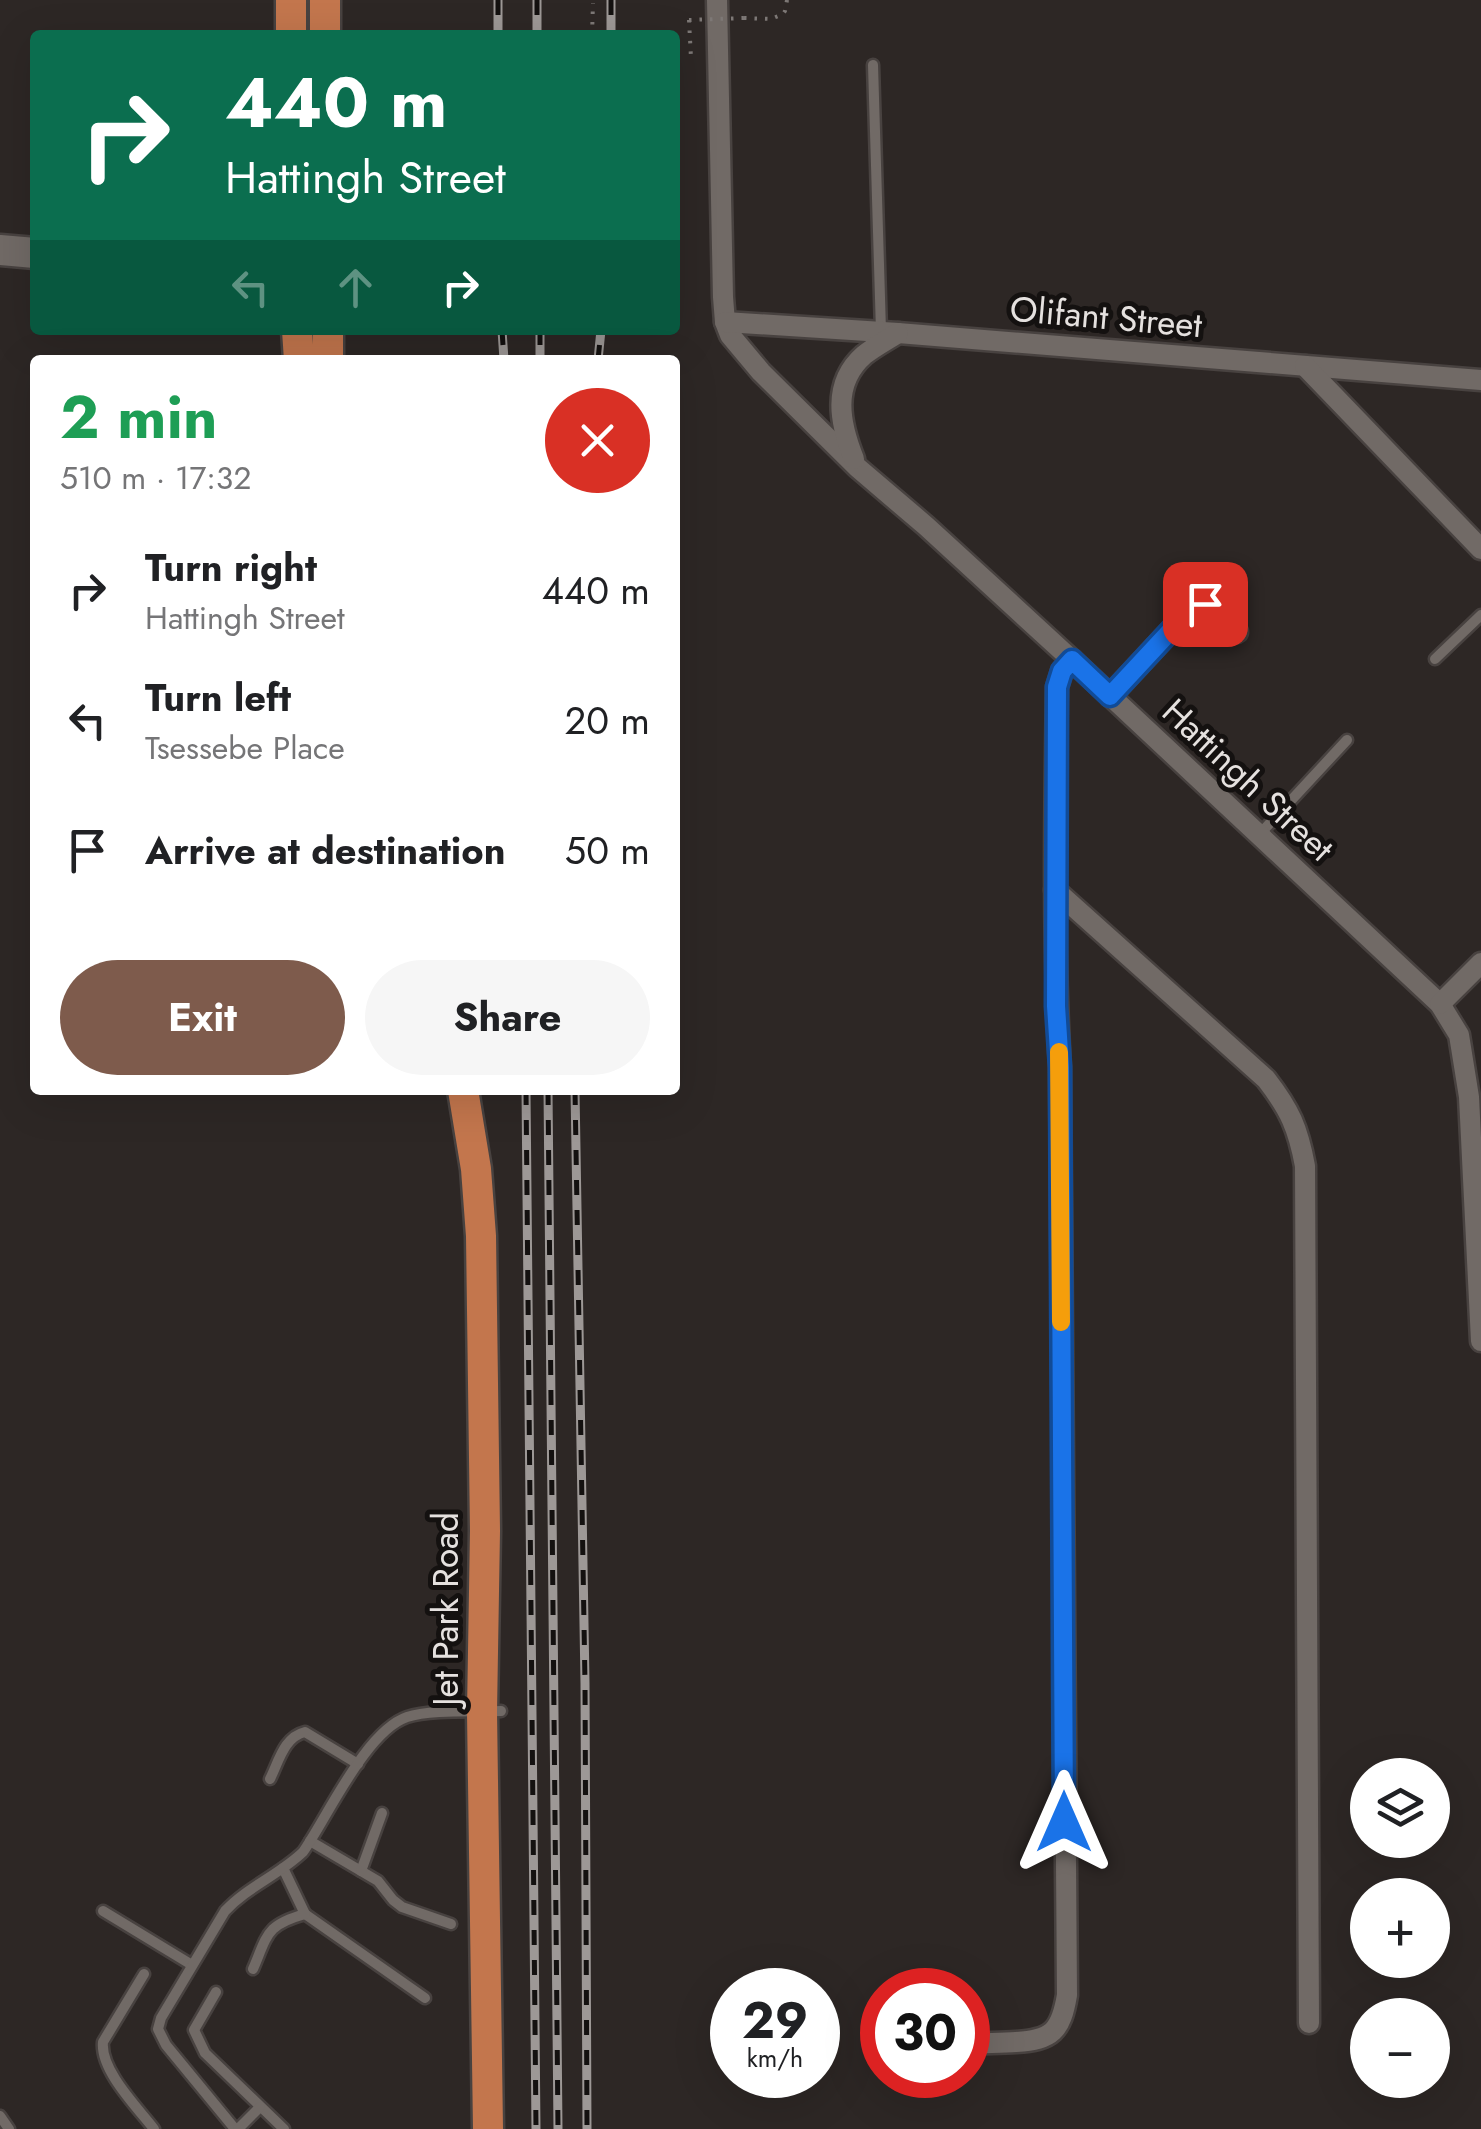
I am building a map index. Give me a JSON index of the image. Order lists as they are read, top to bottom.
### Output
{
  "streets": {
    "main road": ["Jet Park Road"],
    "street": ["Olifant Street", "Hattingh Street"]
  },
  "crossings": [
    ["Olifant Street", "Hattingh Street"]
  ],
  "page": {
    "turn": ["440 m", "Hattingh Street"],
    "heading": ["2 min", "510 m · 17:32"],
    "list": [
      {
        "name": "Turn right",
        "note": "Hattingh Street",
        "value": "440 m"
      },
      {
        "name": "Turn left",
        "note": "Tsessebe Place",
        "value": "20 m"
      },
      {
        "name": "Arrive at destination",
        "value": "50 m"
      }
    ],
    "buttons": ["Exit", "Share"],
    "map_buttons": ["+", "−"],
    "speed": "29 km/h",
    "limit": "30"
  }
}
